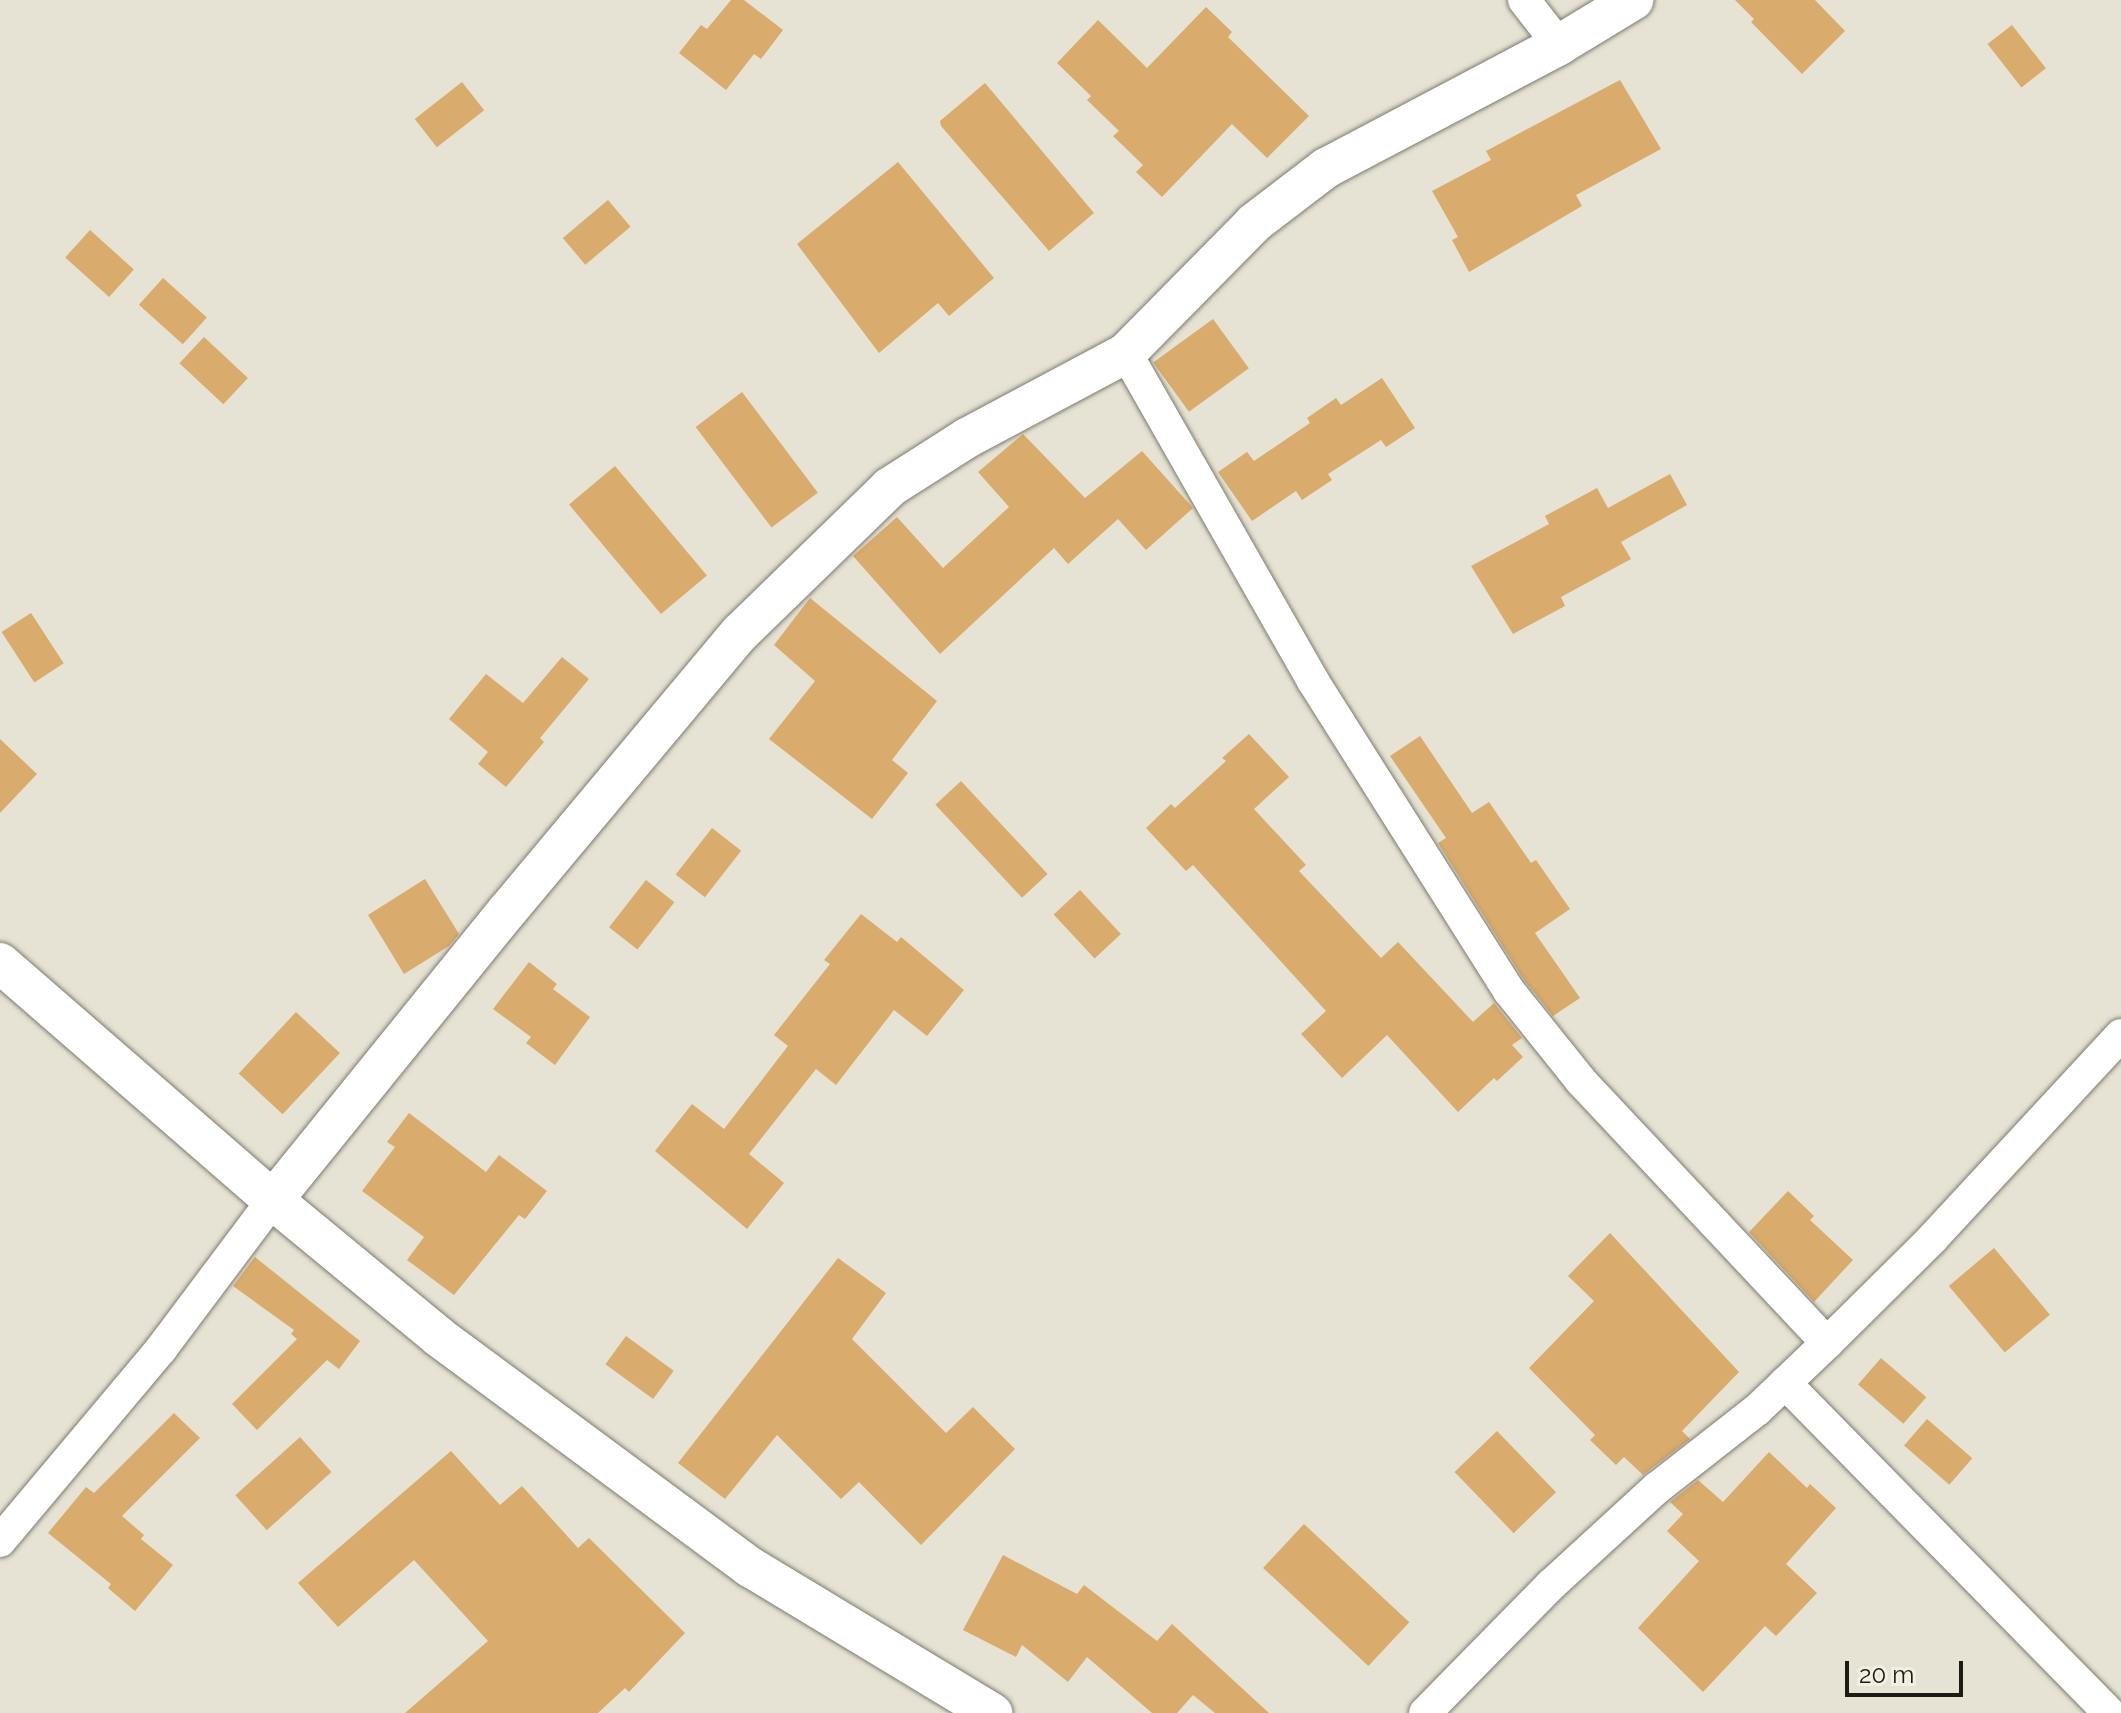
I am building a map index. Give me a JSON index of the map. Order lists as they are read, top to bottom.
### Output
{
  "scale_bar": "20 m"
}
